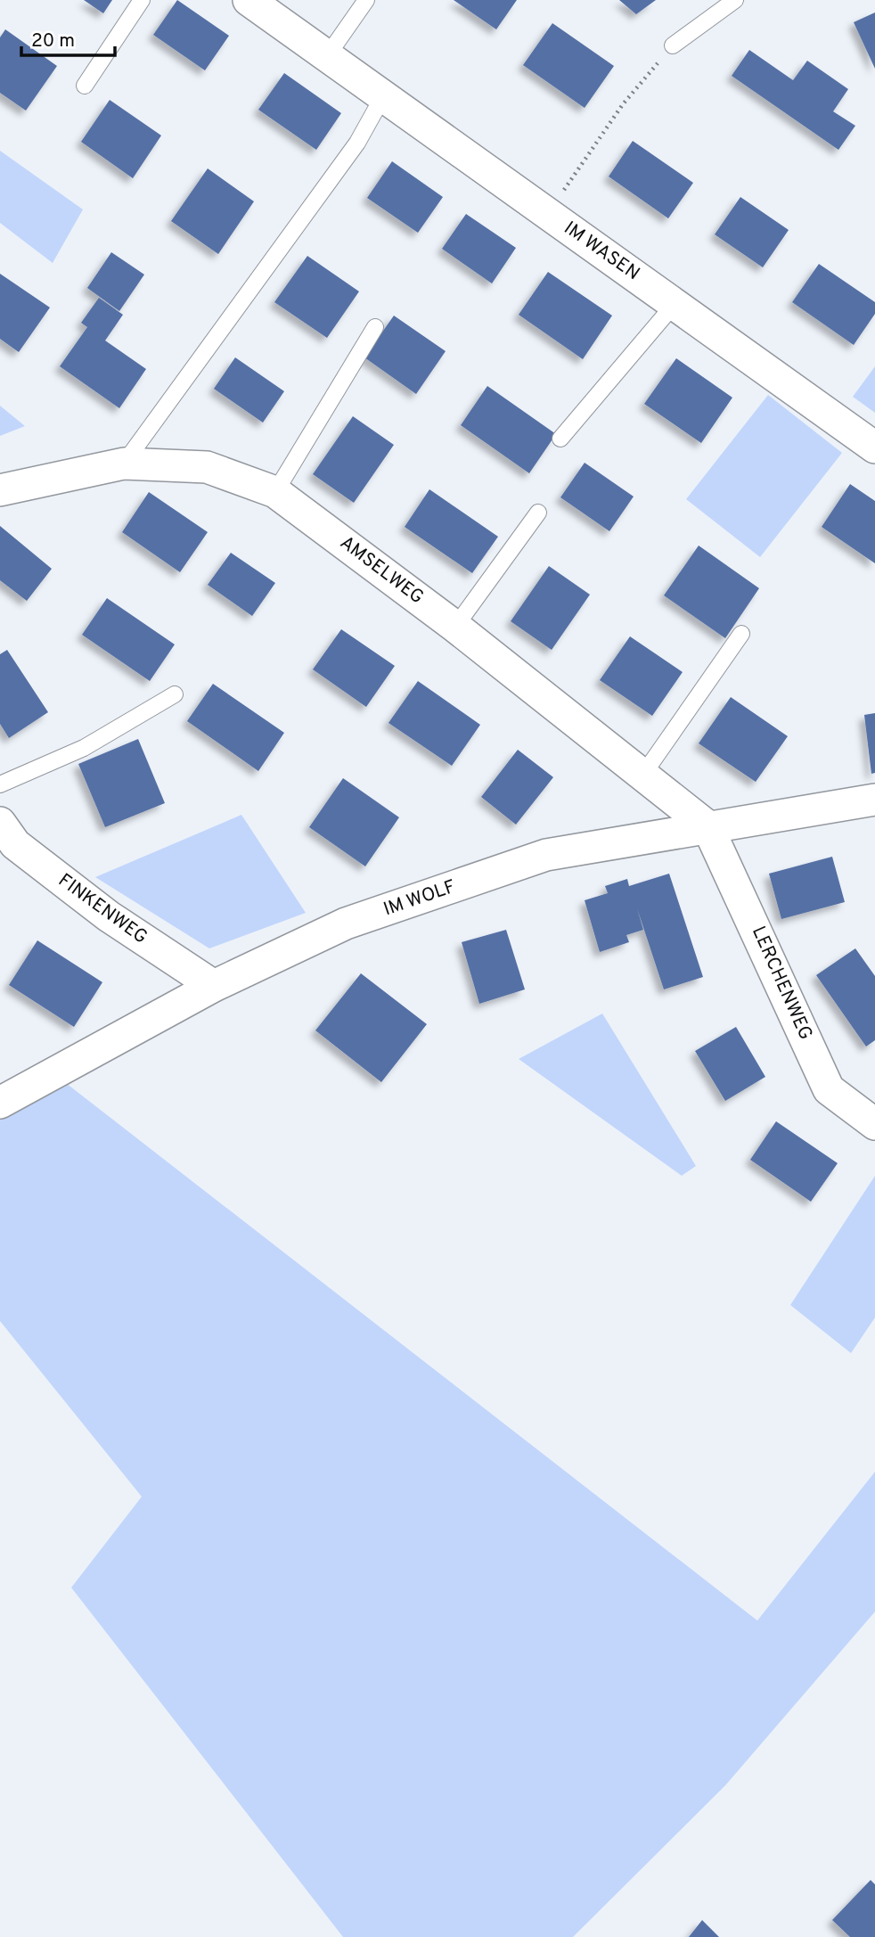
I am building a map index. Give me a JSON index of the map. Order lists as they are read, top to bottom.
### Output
{
  "streets": {
    "street": [
      "IM WASEN",
      "AMSELWEG",
      "IM WOLF",
      "FINKENWEG",
      "LERCHENWEG"
    ]
  },
  "crossings": [
    ["AMSELWEG", "IM WOLF"],
    ["AMSELWEG", "LERCHENWEG"],
    ["IM WOLF", "FINKENWEG"],
    ["IM WOLF", "LERCHENWEG"]
  ],
  "scale_bar": "20 m"
}
